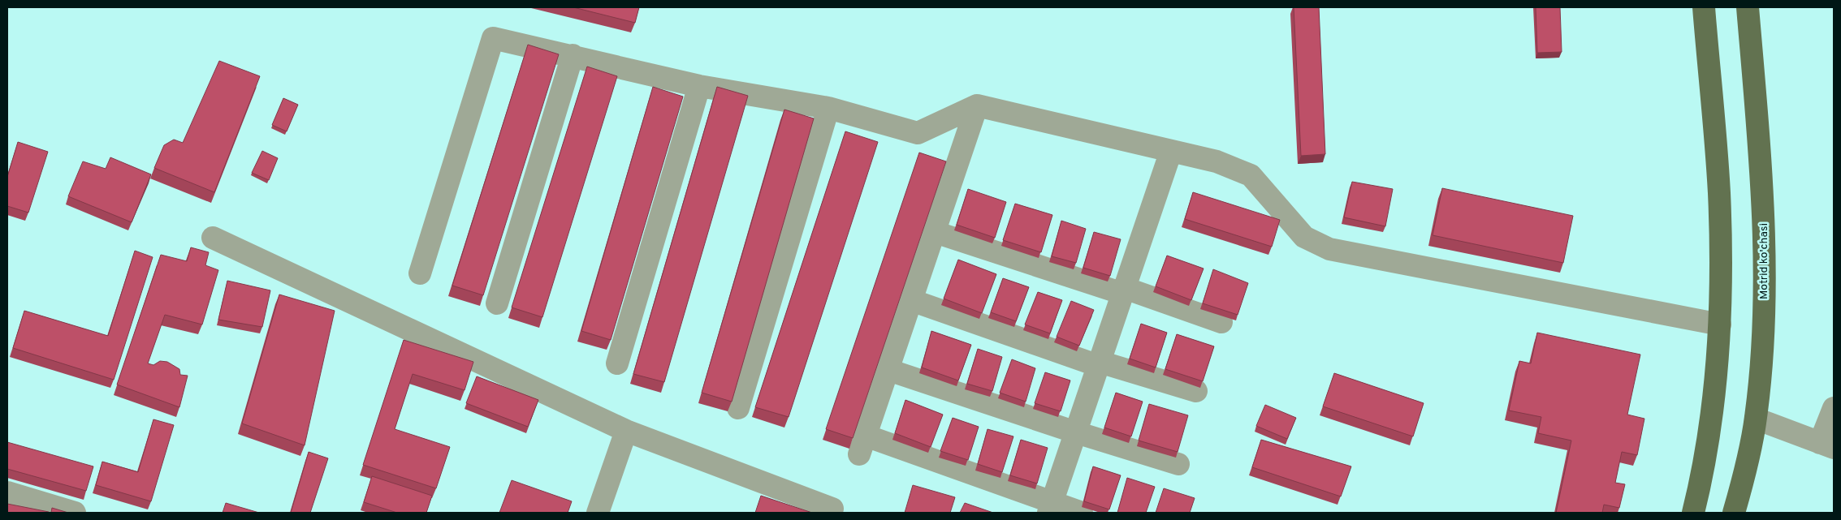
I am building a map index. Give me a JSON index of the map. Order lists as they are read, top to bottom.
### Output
{
  "streets": {
    "main road": ["Motrid ko'chasi"]
  }
}
